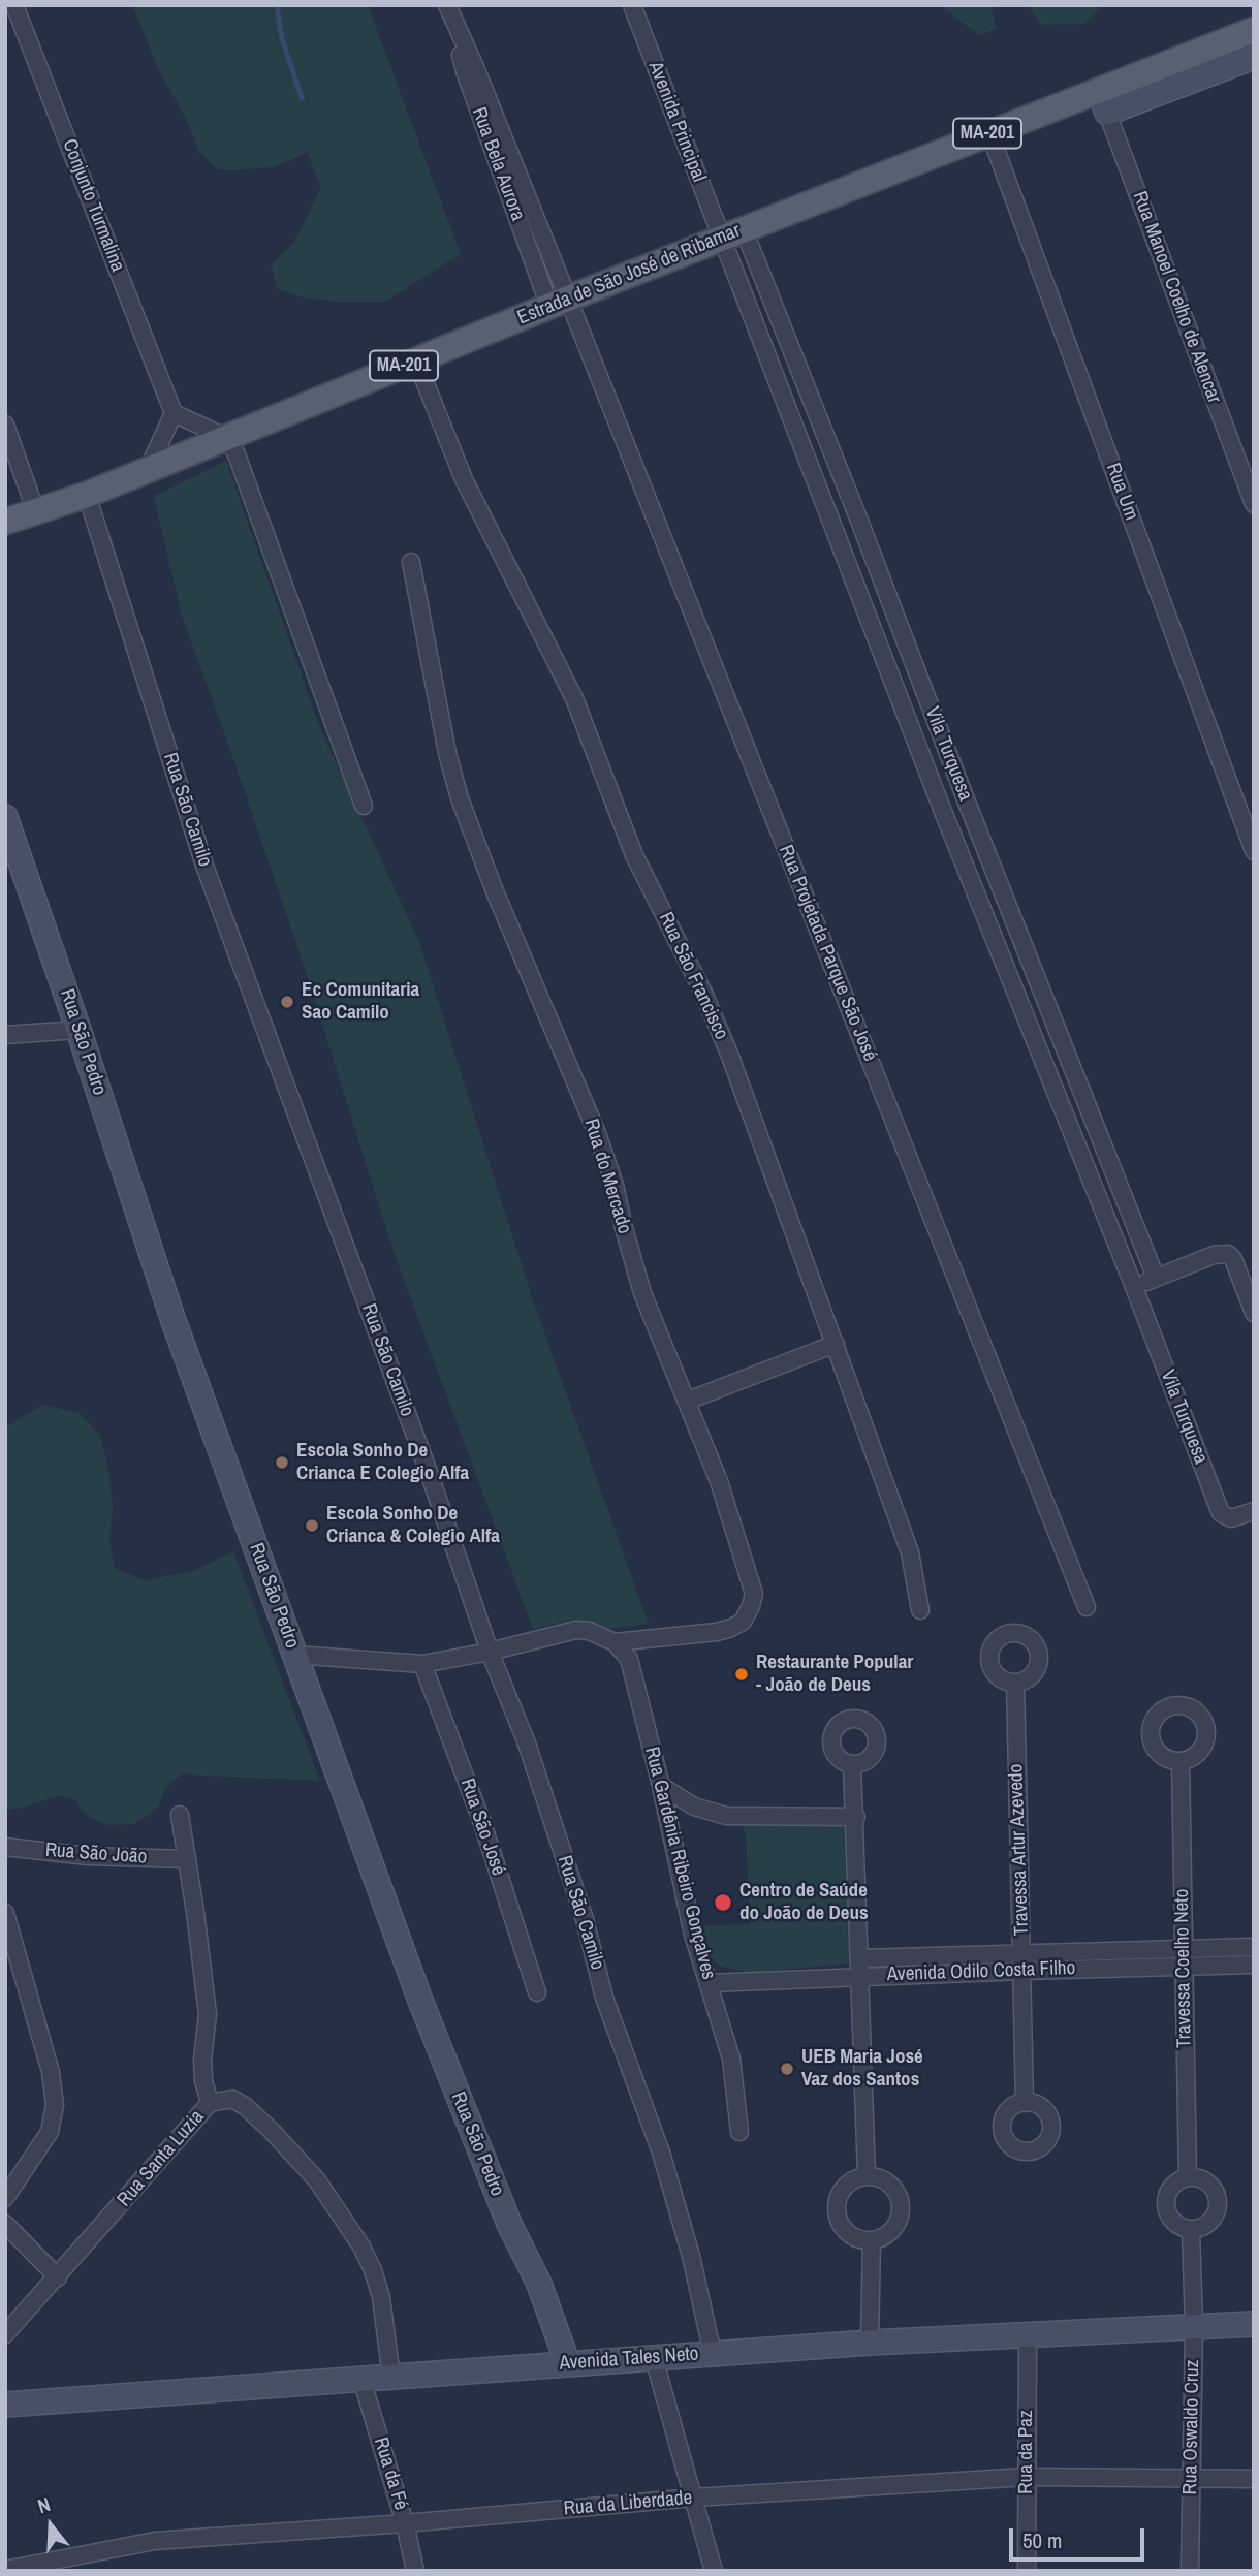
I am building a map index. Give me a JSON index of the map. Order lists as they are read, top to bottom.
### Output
{
  "streets": {
    "main road": ["MA-201", "Estrada de São José de Ribamar"],
    "street": [
      "Avenida Principal",
      "Rua Bela Aurora",
      "Conjunto Turmalina",
      "Rua Manoel Coelho de Alencar",
      "Rua Um",
      "Vila Turquesa",
      "Rua São Camilo",
      "Rua Projetada Parque São José",
      "Rua São Francisco",
      "Rua São Pedro",
      "Rua do Mercado",
      "Rua São José",
      "Travessa Artur Azevedo",
      "Rua São João",
      "Rua Gardênia Ribeiro Gonçalves",
      "Travessa Coelho Neto",
      "Avenida Odilo Costa Filho",
      "Rua Santa Luzia",
      "Avenida Tales Neto",
      "Rua Oswaldo Cruz",
      "Rua da Paz",
      "Rua da Fé",
      "Rua da Liberdade"
    ]
  },
  "crossings": [
    ["Avenida Principal", "Estrada de São José de Ribamar"],
    ["Avenida Principal", "Vila Turquesa"],
    ["Rua Bela Aurora", "Estrada de São José de Ribamar"],
    ["Rua Bela Aurora", "Rua Projetada Parque São José"],
    ["Estrada de São José de Ribamar", "Rua Manoel Coelho de Alencar"],
    ["Estrada de São José de Ribamar", "Rua Um"],
    ["Estrada de São José de Ribamar", "Vila Turquesa"],
    ["Estrada de São José de Ribamar", "Rua São Camilo"],
    ["Estrada de São José de Ribamar", "Rua Projetada Parque São José"],
    ["Estrada de São José de Ribamar", "Rua São Francisco"],
    ["Rua São Camilo", "Avenida Tales Neto"],
    ["Rua São Pedro", "Avenida Tales Neto"],
    ["Rua do Mercado", "Rua Gardênia Ribeiro Gonçalves"],
    ["Travessa Artur Azevedo", "Avenida Odilo Costa Filho"],
    ["Rua São João", "Rua Santa Luzia"],
    ["Rua Gardênia Ribeiro Gonçalves", "Avenida Odilo Costa Filho"],
    ["Travessa Coelho Neto", "Avenida Odilo Costa Filho"],
    ["Avenida Tales Neto", "Rua Oswaldo Cruz"],
    ["Avenida Tales Neto", "Rua da Paz"],
    ["Avenida Tales Neto", "Rua da Fé"],
    ["Rua Oswaldo Cruz", "Rua da Liberdade"],
    ["Rua da Paz", "Rua da Liberdade"],
    ["Rua da Fé", "Rua da Liberdade"]
  ],
  "places": [
    "Ec Comunitaria Sao Camilo",
    "Escola Sonho De Crianca E Colegio Alfa",
    "Escola Sonho De Crianca & Colegio Alfa",
    "Restaurante Popular - João de Deus",
    "Centro de Saúde do João de Deus",
    "UEB Maria José Vaz dos Santos"
  ],
  "scale_bar": "50 m",
  "north": "top"
}
